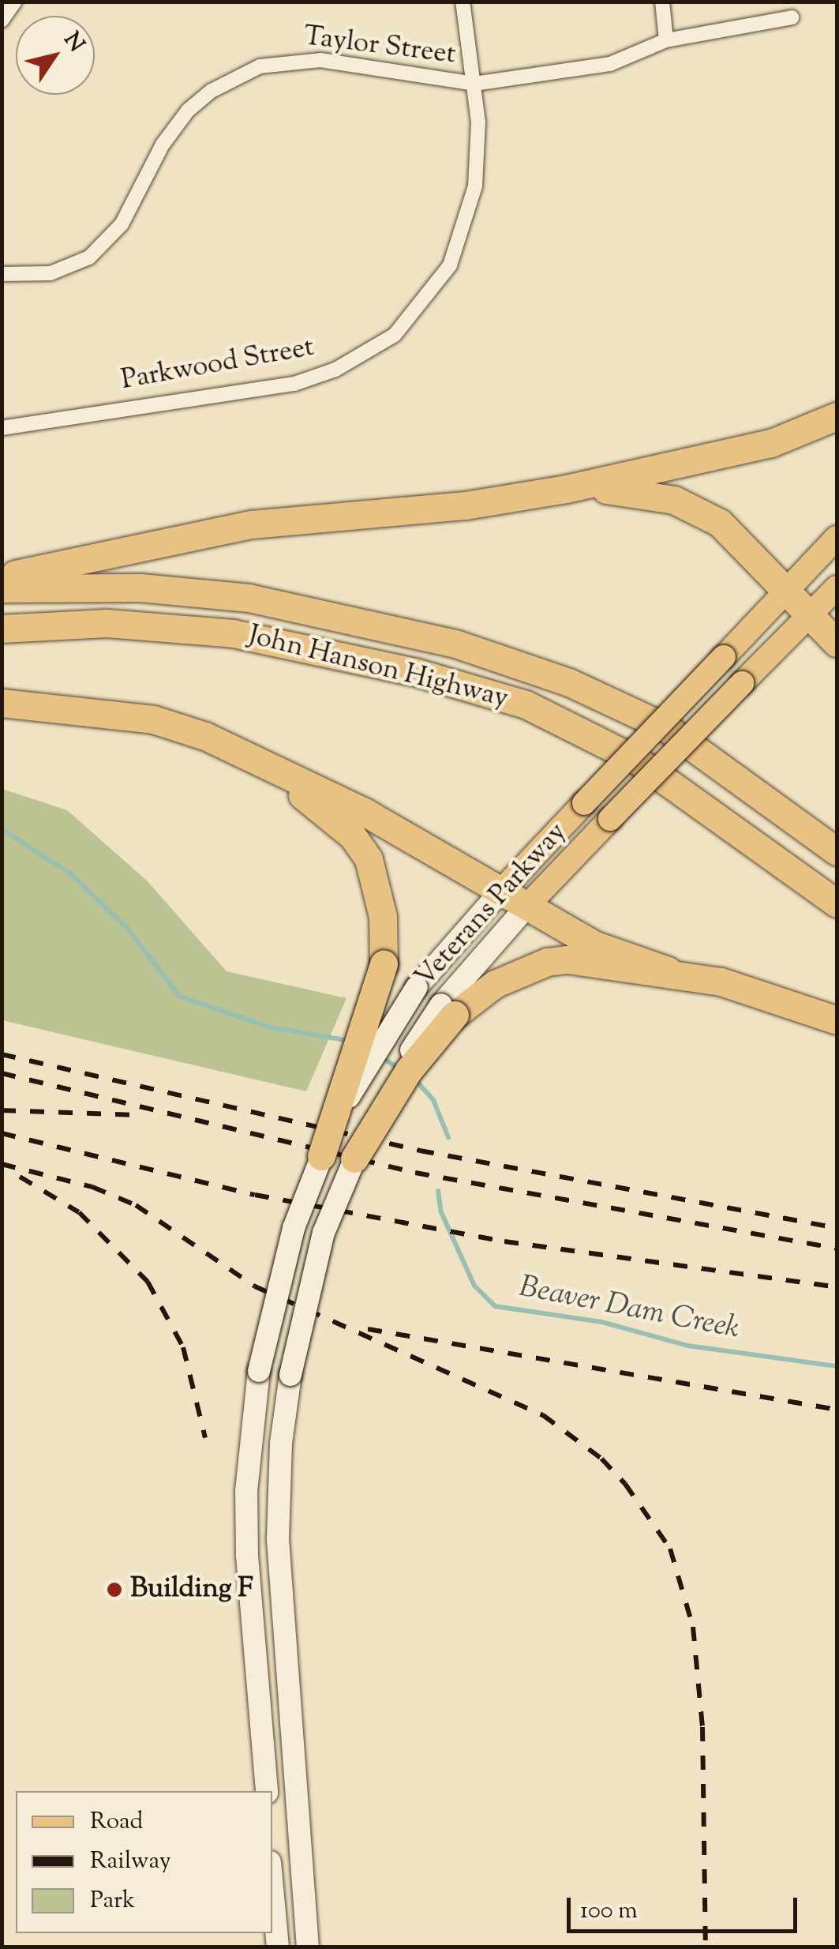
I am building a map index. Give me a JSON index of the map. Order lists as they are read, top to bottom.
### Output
{
  "streets": {
    "highway": ["John Hanson Highway"],
    "main road": ["Veterans Parkway"],
    "street": ["Taylor Street", "Parkwood Street"]
  },
  "crossings": [
    ["Taylor Street", "Parkwood Street"]
  ],
  "water": ["Beaver Dam Creek"],
  "places": ["Building F"],
  "legend": ["Road", "Railway", "Park"],
  "scale_bar": "100 m",
  "north": "top right"
}
